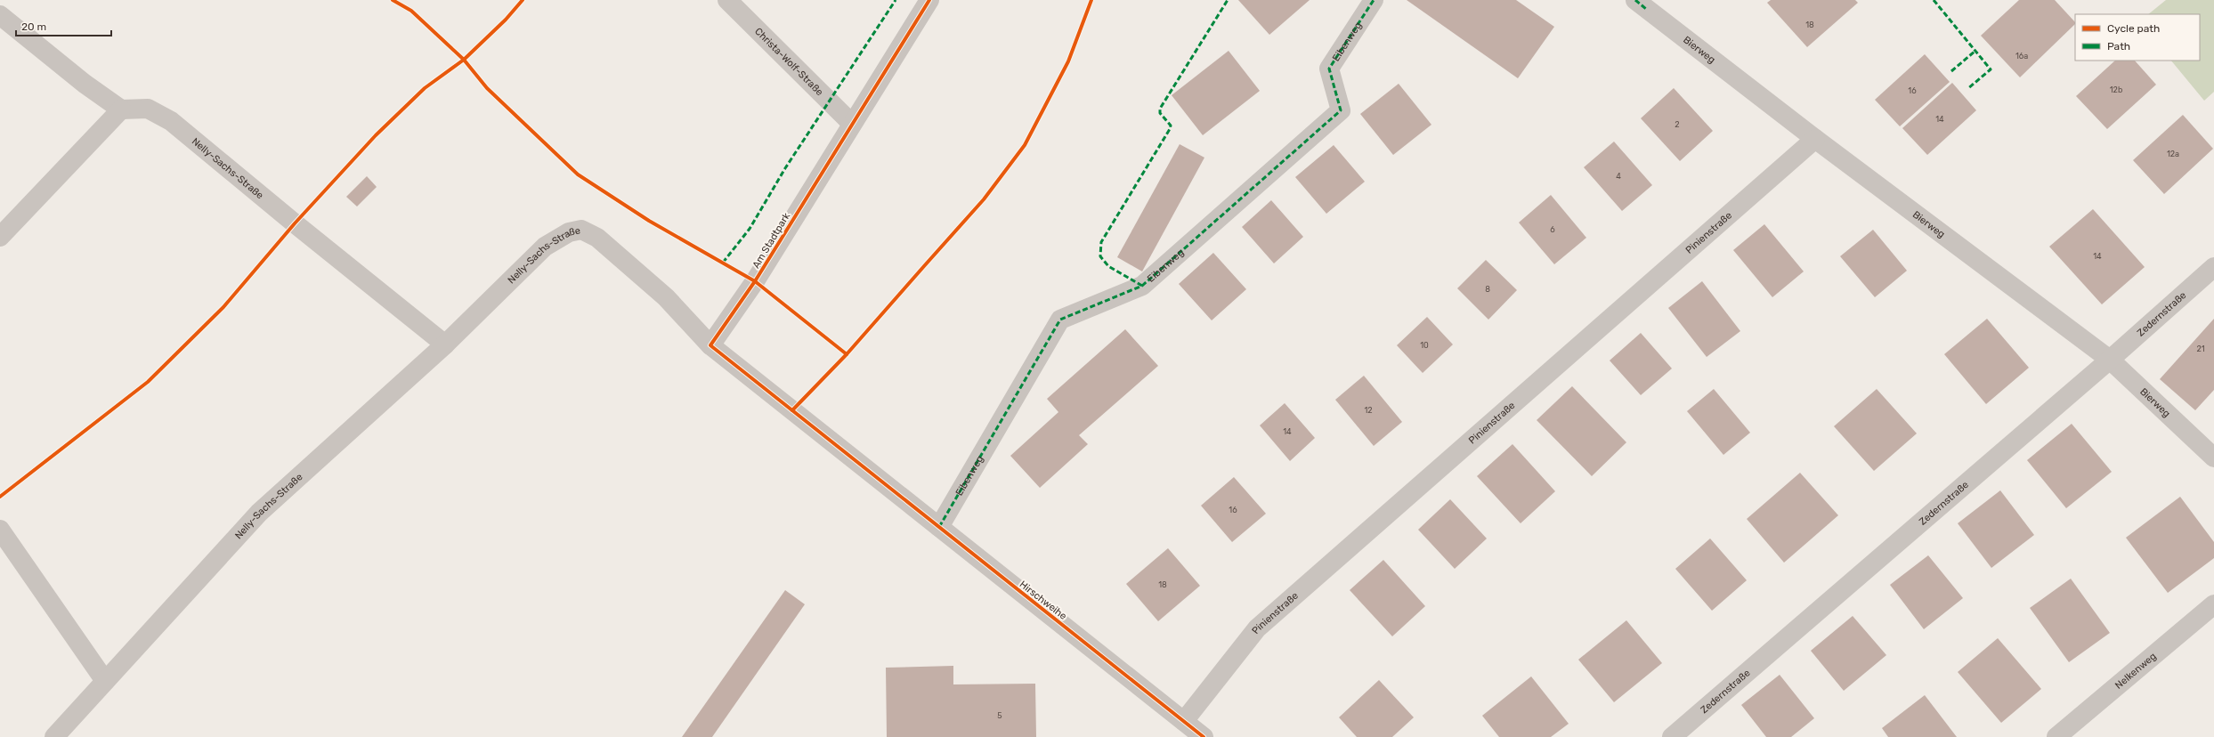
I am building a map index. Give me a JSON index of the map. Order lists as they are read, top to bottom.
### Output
{
  "streets": {
    "street": [
      "Eibenweg",
      "Bierweg",
      "Christa-Wolf-Straße",
      "Nelly-Sachs-Straße",
      "Pinienstraße",
      "Am Stadtpark",
      "Zedernstraße",
      "Hirschweihe",
      "Nelkenweg"
    ]
  },
  "crossings": [
    ["Eibenweg", "Hirschweihe"],
    ["Bierweg", "Pinienstraße"],
    ["Bierweg", "Zedernstraße"],
    ["Christa-Wolf-Straße", "Am Stadtpark"],
    ["Nelly-Sachs-Straße", "Am Stadtpark"],
    ["Nelly-Sachs-Straße", "Hirschweihe"],
    ["Pinienstraße", "Hirschweihe"],
    ["Am Stadtpark", "Hirschweihe"]
  ],
  "house_numbers": [
    "18",
    "16a",
    "12b",
    "16",
    "14",
    "2",
    "12a",
    "4",
    "6",
    "14",
    "8",
    "10",
    "21",
    "12",
    "14",
    "16",
    "18",
    "5"
  ],
  "legend": ["Cycle path", "Path"],
  "scale_bar": "20 m"
}
